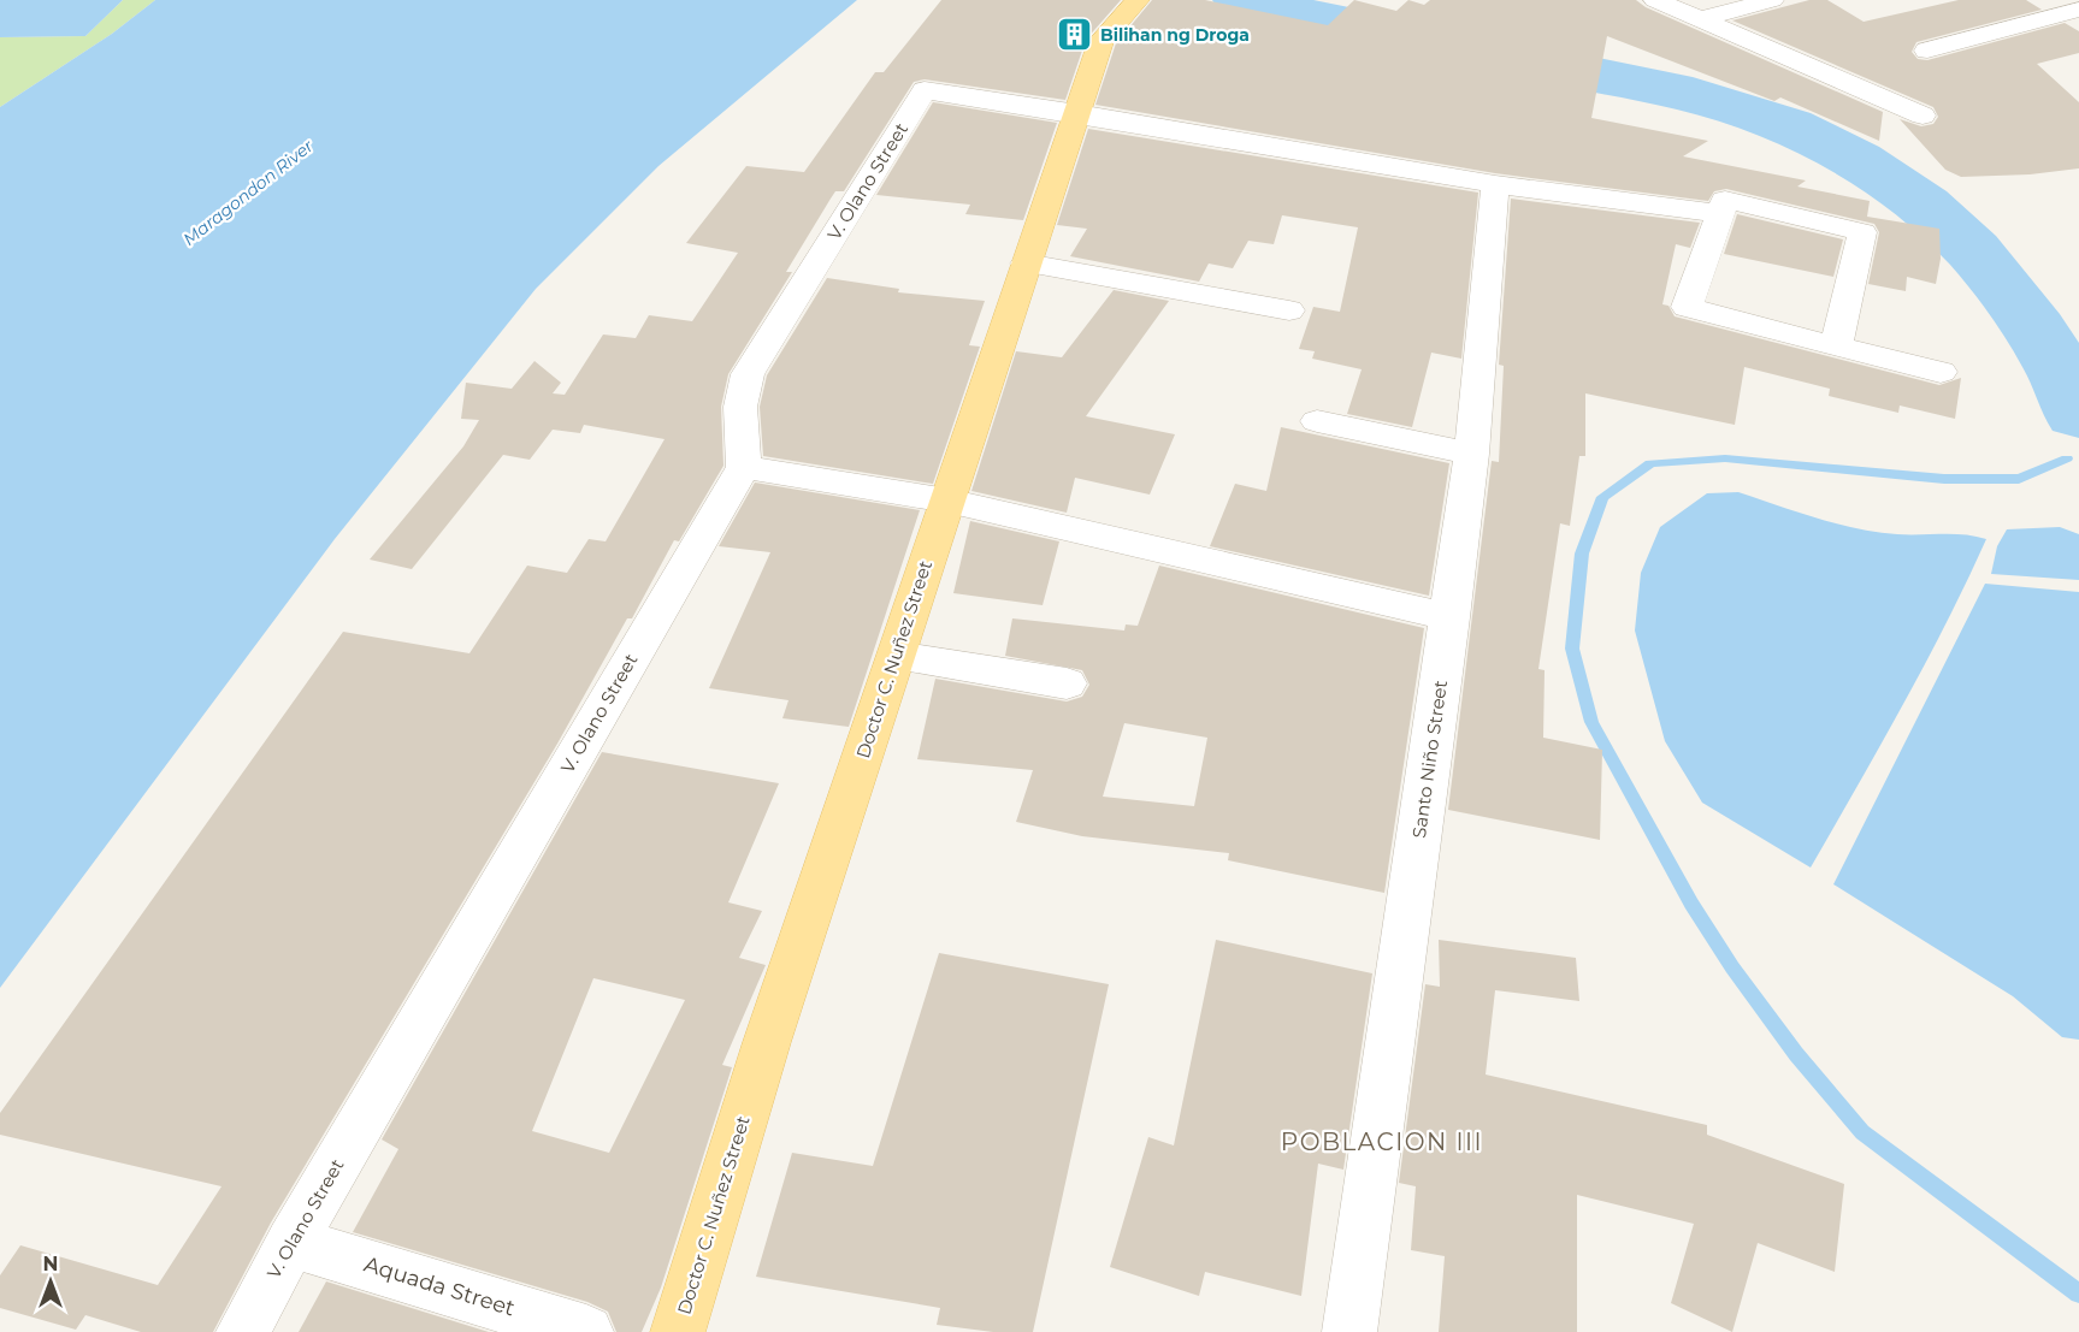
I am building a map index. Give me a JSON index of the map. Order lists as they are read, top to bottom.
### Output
{
  "streets": {
    "main road": ["Doctor C. Nuñez Street"],
    "street": ["V. Olano Street", "Santo Niño Street", "Aquada Street"]
  },
  "crossings": [
    ["V. Olano Street", "Doctor C. Nuñez Street"],
    ["V. Olano Street", "Aquada Street"]
  ],
  "districts": ["POBLACION III"],
  "water": ["Maragondon River"],
  "places": {
    "building": ["Bilihan ng Droga"]
  },
  "north": "top"
}
